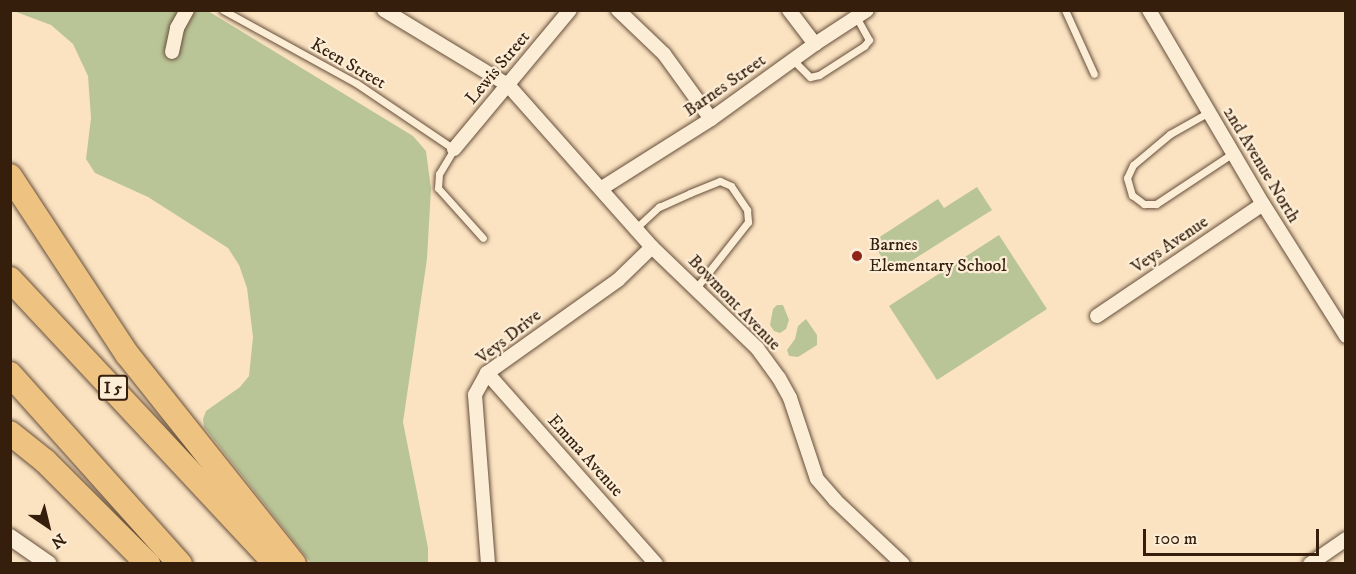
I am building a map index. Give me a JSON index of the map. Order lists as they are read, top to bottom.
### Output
{
  "streets": {
    "highway": ["I 5"],
    "street": [
      "Lewis Street",
      "Barnes Street",
      "2nd Avenue North",
      "Veys Avenue",
      "Bowmont Avenue",
      "Veys Drive",
      "Emma Avenue"
    ],
    "lane": ["Keen Street"]
  },
  "crossings": [
    ["Keen Street", "Lewis Street"],
    ["2nd Avenue North", "Veys Avenue"],
    ["Bowmont Avenue", "Veys Drive"],
    ["Veys Drive", "Emma Avenue"]
  ],
  "places": ["Barnes Elementary School"],
  "scale_bar": "100 m",
  "north": "bottom right"
}
